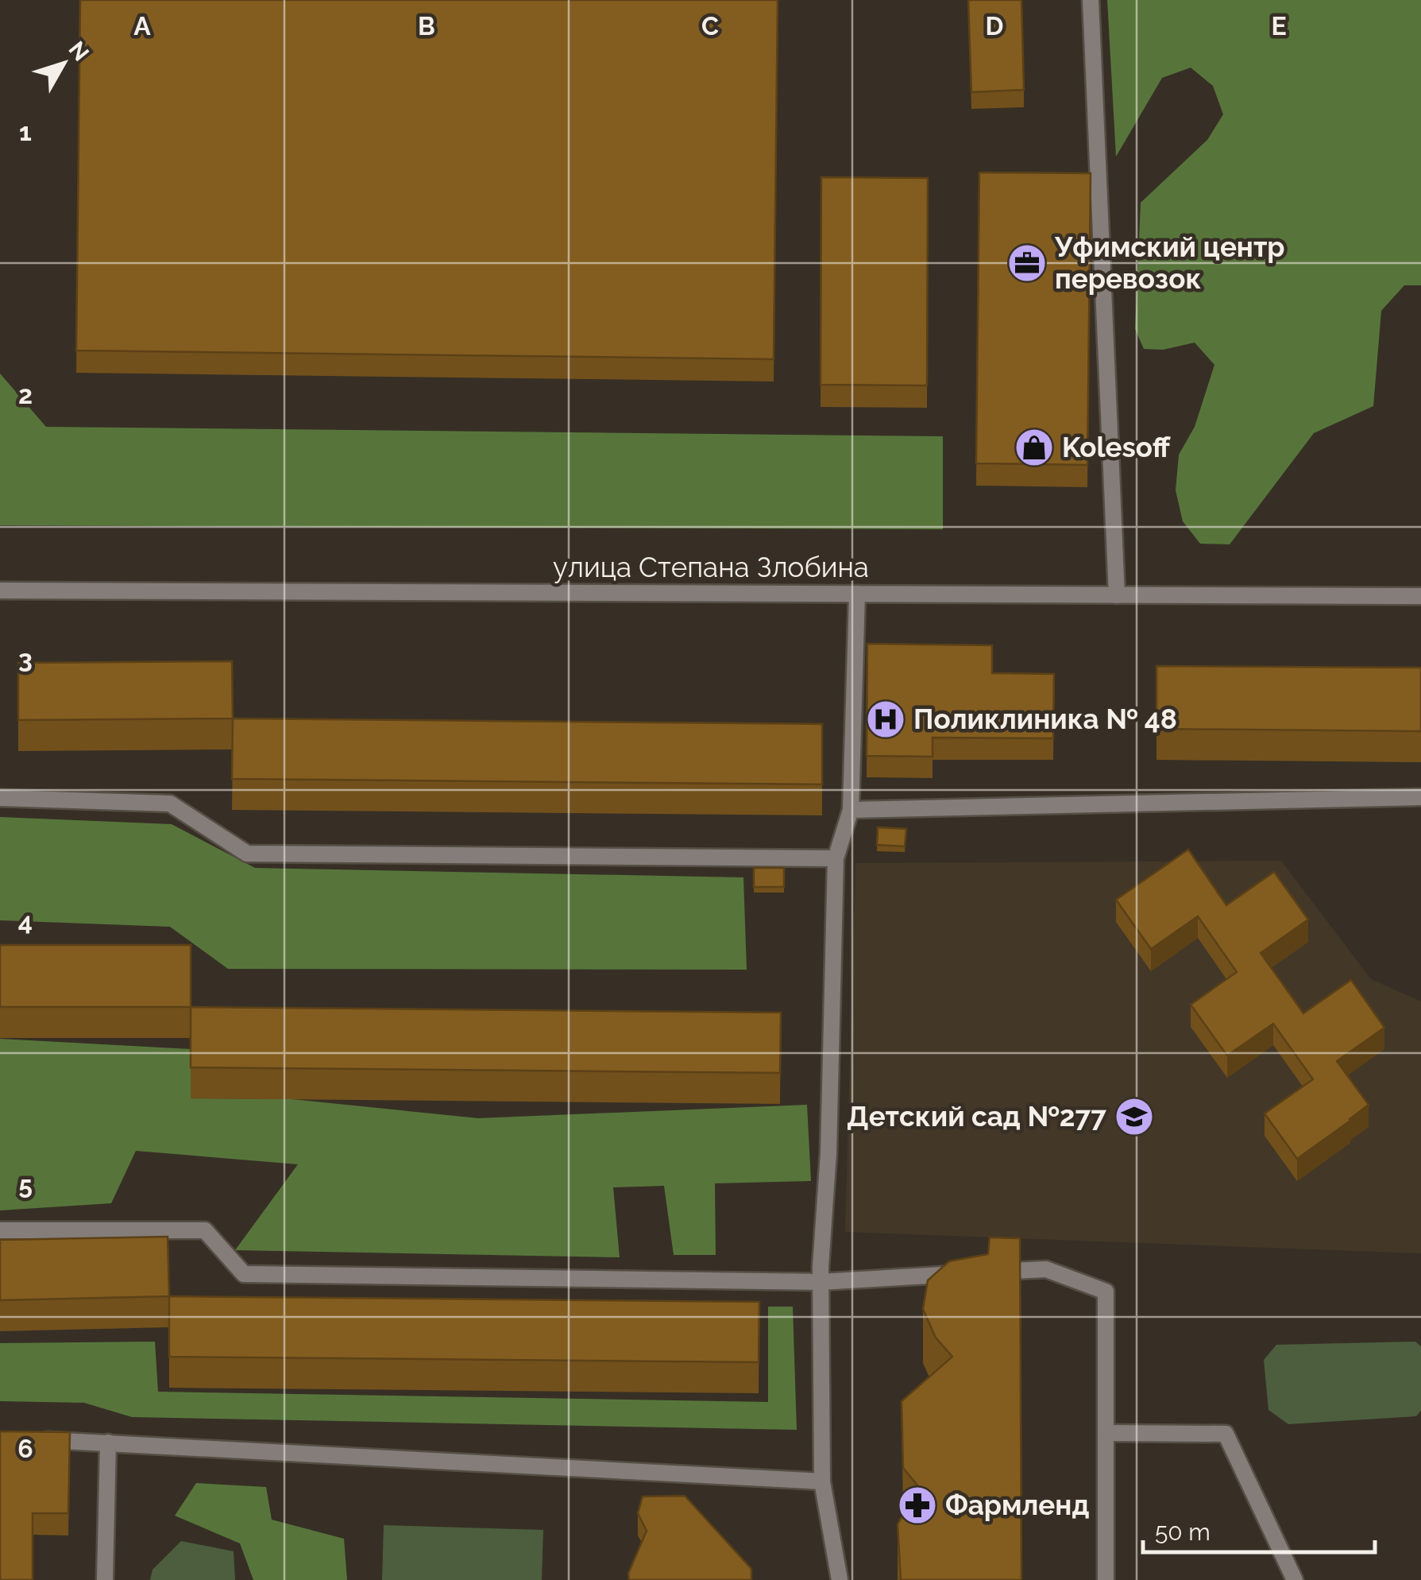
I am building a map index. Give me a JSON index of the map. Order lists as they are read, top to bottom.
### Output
{
  "streets": {
    "street": ["улица Степана Злобина"]
  },
  "places": {
    "office": ["Уфимский центр перевозок"],
    "shop": ["Kolesoff"],
    "hospital": ["Поликлиника № 48"],
    "school or university": ["Детский сад №277"],
    "pharmacy": ["Фармленд"]
  },
  "scale_bar": "50 m",
  "north": "top right",
  "grid": {
    "columns": [
      "A",
      "B",
      "C",
      "D",
      "E"
    ],
    "rows": [
      "1",
      "2",
      "3",
      "4",
      "5",
      "6"
    ]
  }
}
